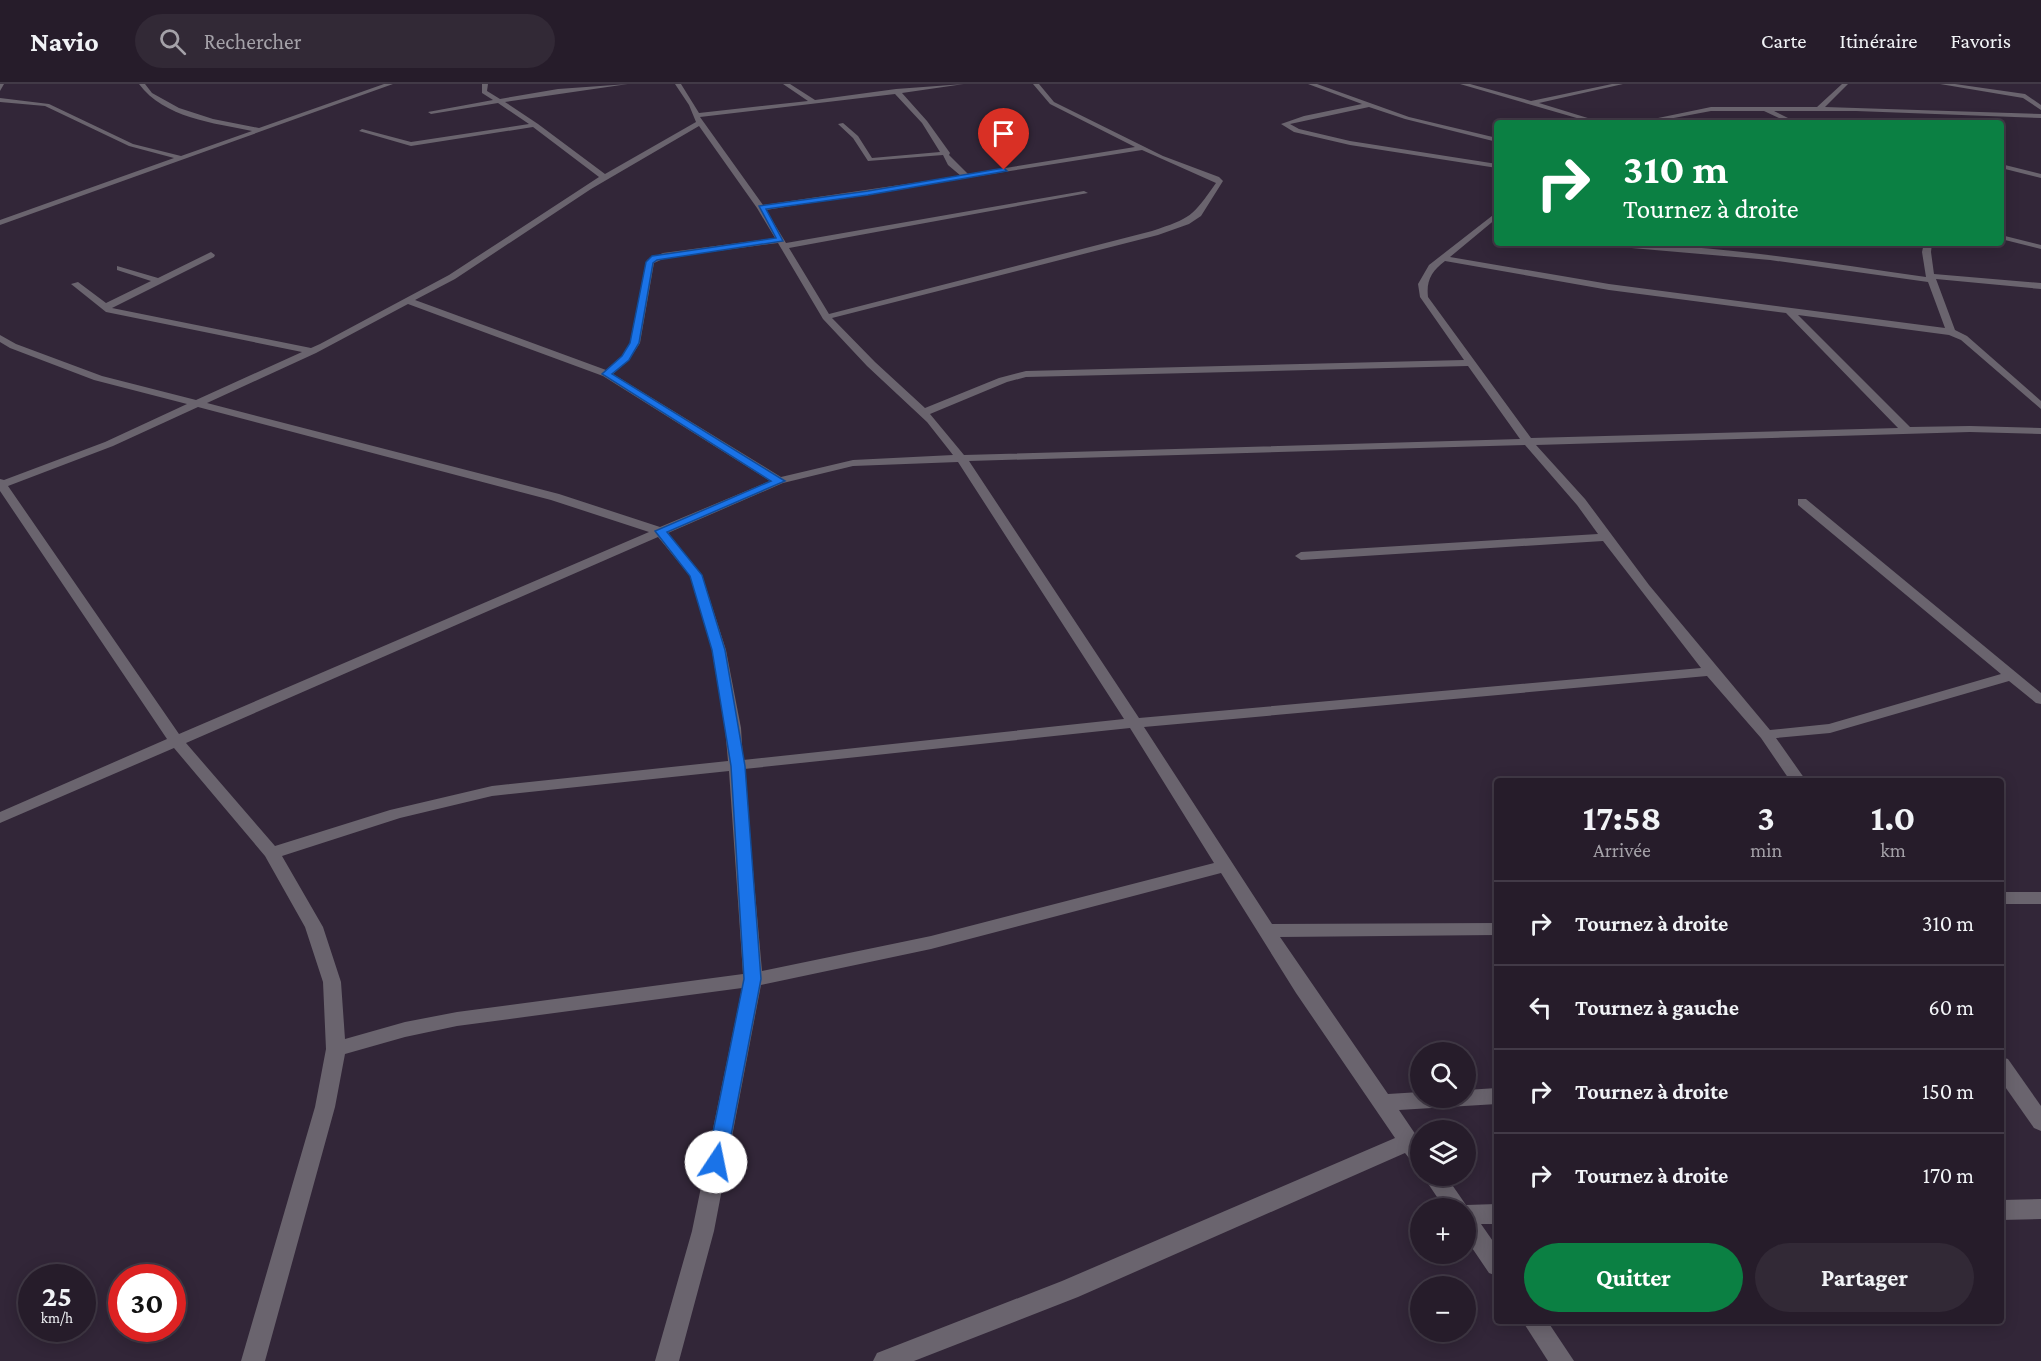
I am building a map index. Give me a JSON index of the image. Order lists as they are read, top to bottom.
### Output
{
  "page": {
    "header": "Navio",
    "search": "Rechercher",
    "nav": ["Carte", "Itinéraire", "Favoris"],
    "turn": ["310 m", "Tournez à droite"],
    "eta": [
      "17:58",
      "Arrivée",
      "3",
      "min",
      "1.0",
      "km"
    ],
    "list": [
      {
        "name": "Tournez à droite",
        "value": "310 m"
      },
      {
        "name": "Tournez à gauche",
        "value": "60 m"
      },
      {
        "name": "Tournez à droite",
        "value": "150 m"
      },
      {
        "name": "Tournez à droite",
        "value": "170 m"
      }
    ],
    "map_buttons": ["+", "−"],
    "buttons": ["Quitter", "Partager"],
    "speed": "25 km/h",
    "limit": "30"
  }
}
